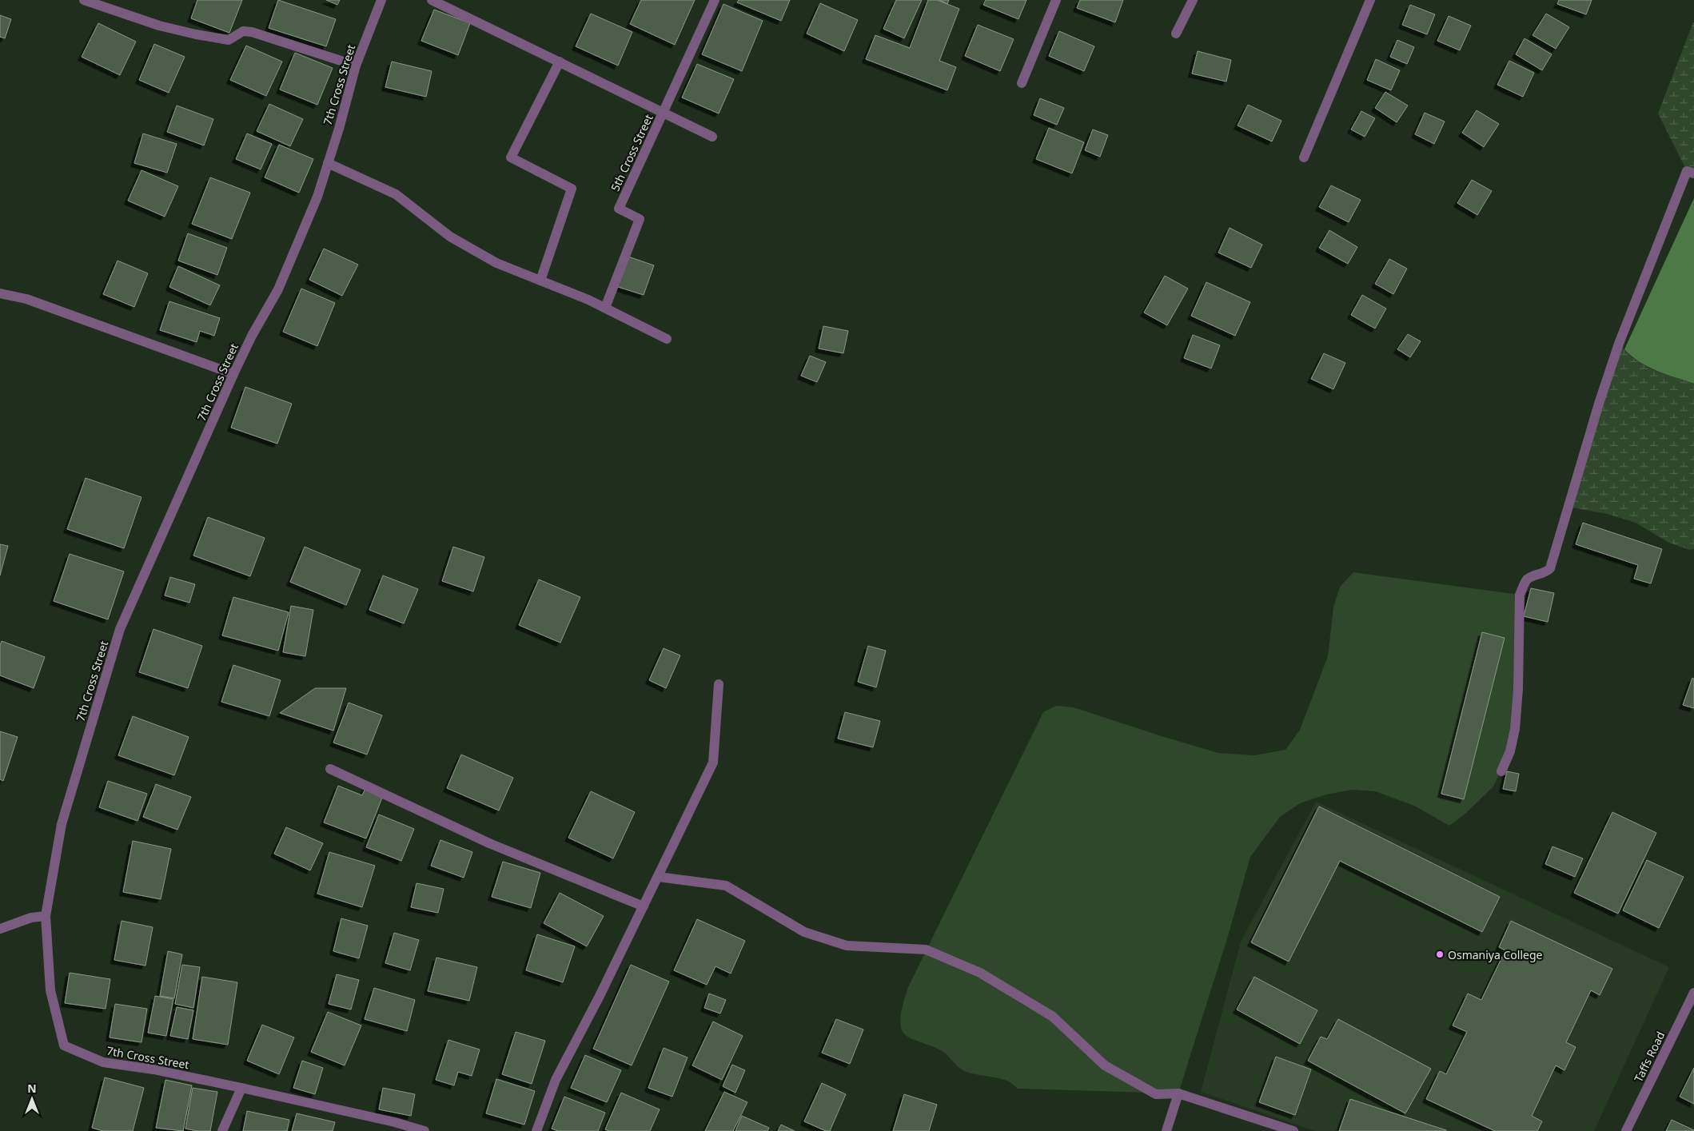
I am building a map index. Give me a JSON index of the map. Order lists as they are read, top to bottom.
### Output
{
  "streets": {
    "street": ["7th Cross Street", "5th Cross Street", "Taffs Road"]
  },
  "places": ["Osmaniya College"],
  "north": "top"
}
